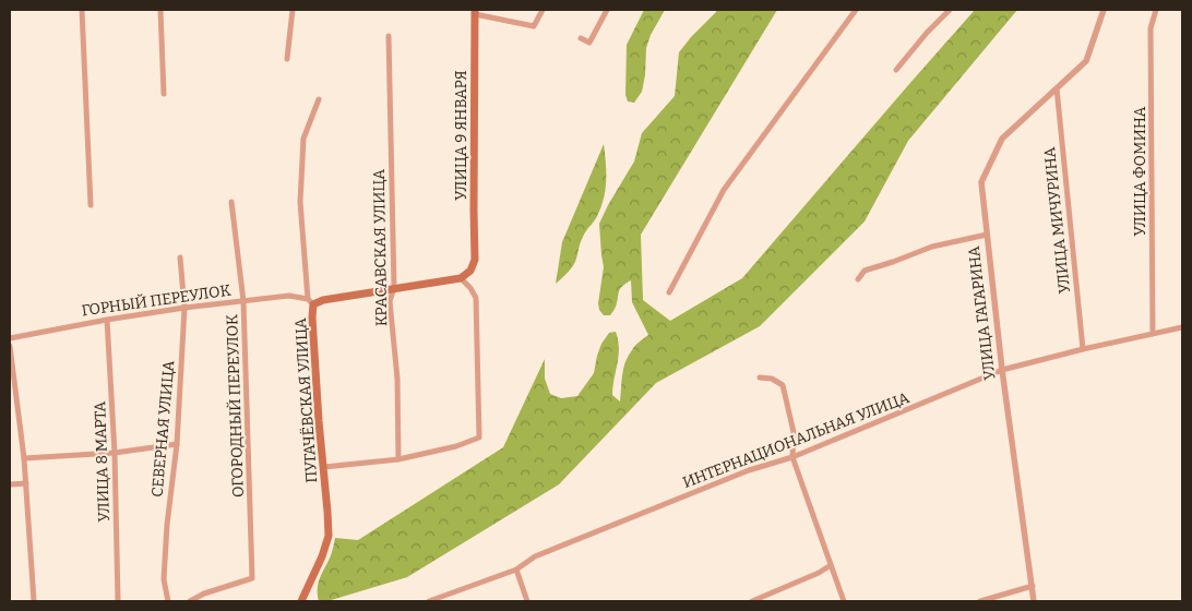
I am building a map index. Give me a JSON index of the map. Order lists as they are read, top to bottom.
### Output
{
  "streets": {
    "main road": ["УЛИЦА 9 ЯНВАРЯ", "ГОРНЫЙ ПЕРЕУЛОК", "ПУГАЧЁВСКАЯ УЛИЦА"],
    "street": [
      "УЛИЦА ФОМИНА",
      "УЛИЦА МИЧУРИНА",
      "КРАСАВСКАЯ УЛИЦА",
      "УЛИЦА ГАГАРИНА",
      "ОГОРОДНЫЙ ПЕРЕУЛОК",
      "СЕВЕРНАЯ УЛИЦА",
      "ИНТЕРНАЦИОНАЛЬНАЯ УЛИЦА",
      "УЛИЦА 8 МАРТА"
    ]
  },
  "crossings": [
    ["УЛИЦА 9 ЯНВАРЯ", "ГОРНЫЙ ПЕРЕУЛОК"],
    ["УЛИЦА ФОМИНА", "ИНТЕРНАЦИОНАЛЬНАЯ УЛИЦА"],
    ["УЛИЦА МИЧУРИНА", "УЛИЦА ГАГАРИНА"],
    ["УЛИЦА МИЧУРИНА", "ИНТЕРНАЦИОНАЛЬНАЯ УЛИЦА"],
    ["КРАСАВСКАЯ УЛИЦА", "ГОРНЫЙ ПЕРЕУЛОК"],
    ["ГОРНЫЙ ПЕРЕУЛОК", "ПУГАЧЁВСКАЯ УЛИЦА"],
    ["ГОРНЫЙ ПЕРЕУЛОК", "ОГОРОДНЫЙ ПЕРЕУЛОК"],
    ["ГОРНЫЙ ПЕРЕУЛОК", "СЕВЕРНАЯ УЛИЦА"],
    ["ГОРНЫЙ ПЕРЕУЛОК", "УЛИЦА 8 МАРТА"],
    ["УЛИЦА ГАГАРИНА", "ИНТЕРНАЦИОНАЛЬНАЯ УЛИЦА"]
  ]
}
